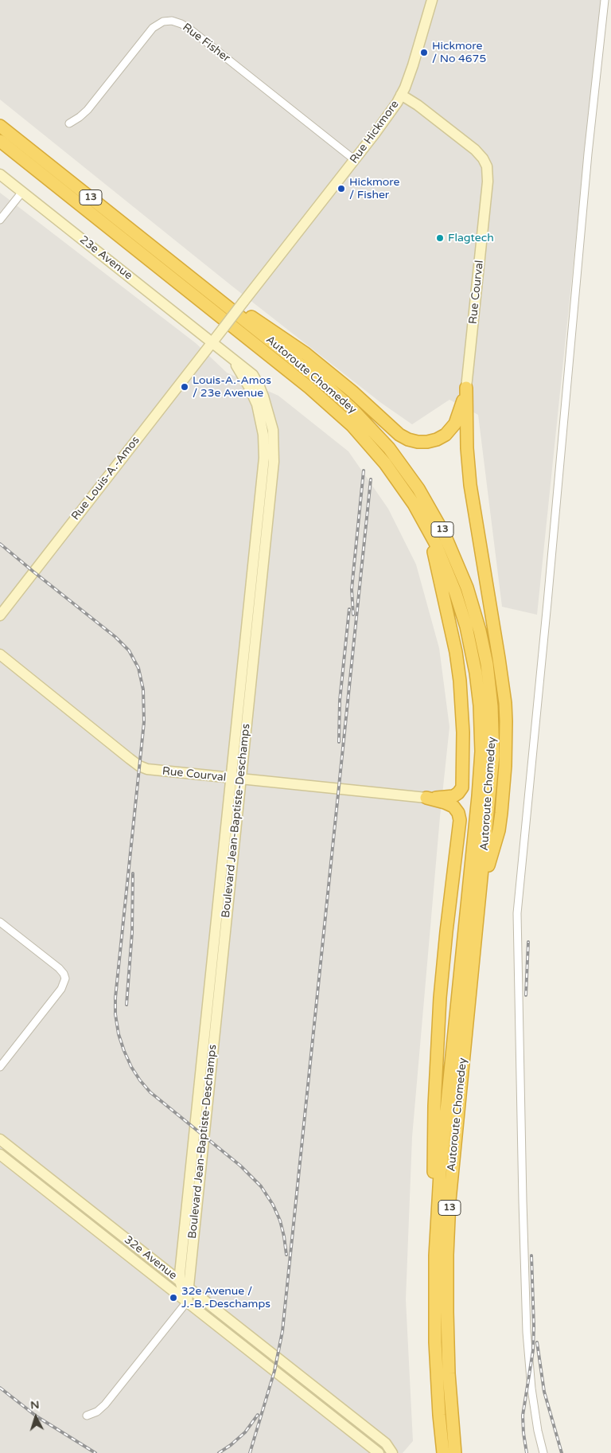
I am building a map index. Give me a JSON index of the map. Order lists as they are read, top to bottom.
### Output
{
  "streets": {
    "highway": ["13", "Autoroute Chomedey"],
    "street": [
      "Rue Fisher",
      "Rue Hickmore",
      "23e Avenue",
      "Rue Courval",
      "Rue Louis-A.-Amos",
      "Boulevard Jean-Baptiste-Deschamps",
      "32e Avenue"
    ]
  },
  "crossings": [
    ["Rue Fisher", "Rue Hickmore"],
    ["Rue Hickmore", "23e Avenue"],
    ["Rue Hickmore", "Rue Courval"],
    ["Rue Hickmore", "Rue Louis-A.-Amos"],
    ["Rue Hickmore", "Boulevard Jean-Baptiste-Deschamps"],
    ["23e Avenue", "Rue Louis-A.-Amos"],
    ["23e Avenue", "Boulevard Jean-Baptiste-Deschamps"],
    ["Rue Courval", "Boulevard Jean-Baptiste-Deschamps"],
    ["Rue Louis-A.-Amos", "Boulevard Jean-Baptiste-Deschamps"],
    ["Boulevard Jean-Baptiste-Deschamps", "32e Avenue"]
  ],
  "places": [
    "Hickmore / No 4675",
    "Hickmore / Fisher",
    "Flagtech",
    "Louis-A.-Amos / 23e Avenue",
    "32e Avenue / J.-B.-Deschamps"
  ],
  "north": "top"
}
